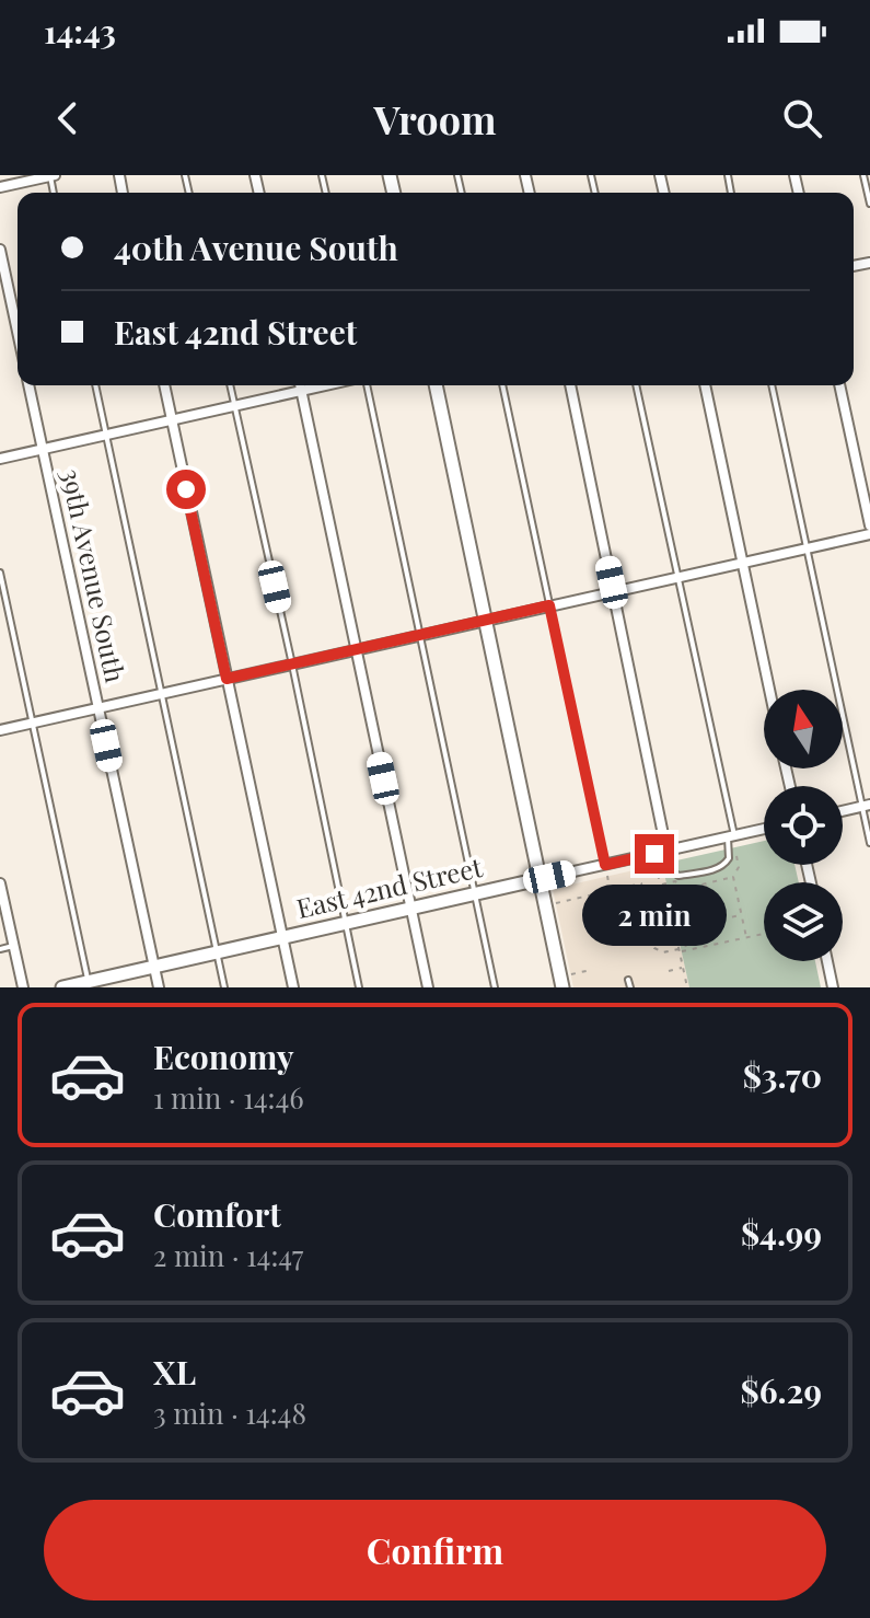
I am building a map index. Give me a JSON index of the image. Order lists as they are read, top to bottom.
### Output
{
  "streets": {
    "street": ["39th Avenue South", "East 42nd Street"]
  },
  "crossings": [
    ["39th Avenue South", "East 42nd Street"]
  ],
  "north": "top",
  "page": {
    "status": "14:43",
    "header": "Vroom",
    "banner": ["40th Avenue South", "East 42nd Street"],
    "bubble": "2 min",
    "list": [
      {
        "name": "Economy",
        "note": "1 min · 14:46",
        "value": "$3.70"
      },
      {
        "name": "Comfort",
        "note": "2 min · 14:47",
        "value": "$4.99"
      },
      {
        "name": "XL",
        "note": "3 min · 14:48",
        "value": "$6.29"
      }
    ],
    "buttons": "Confirm"
  }
}
